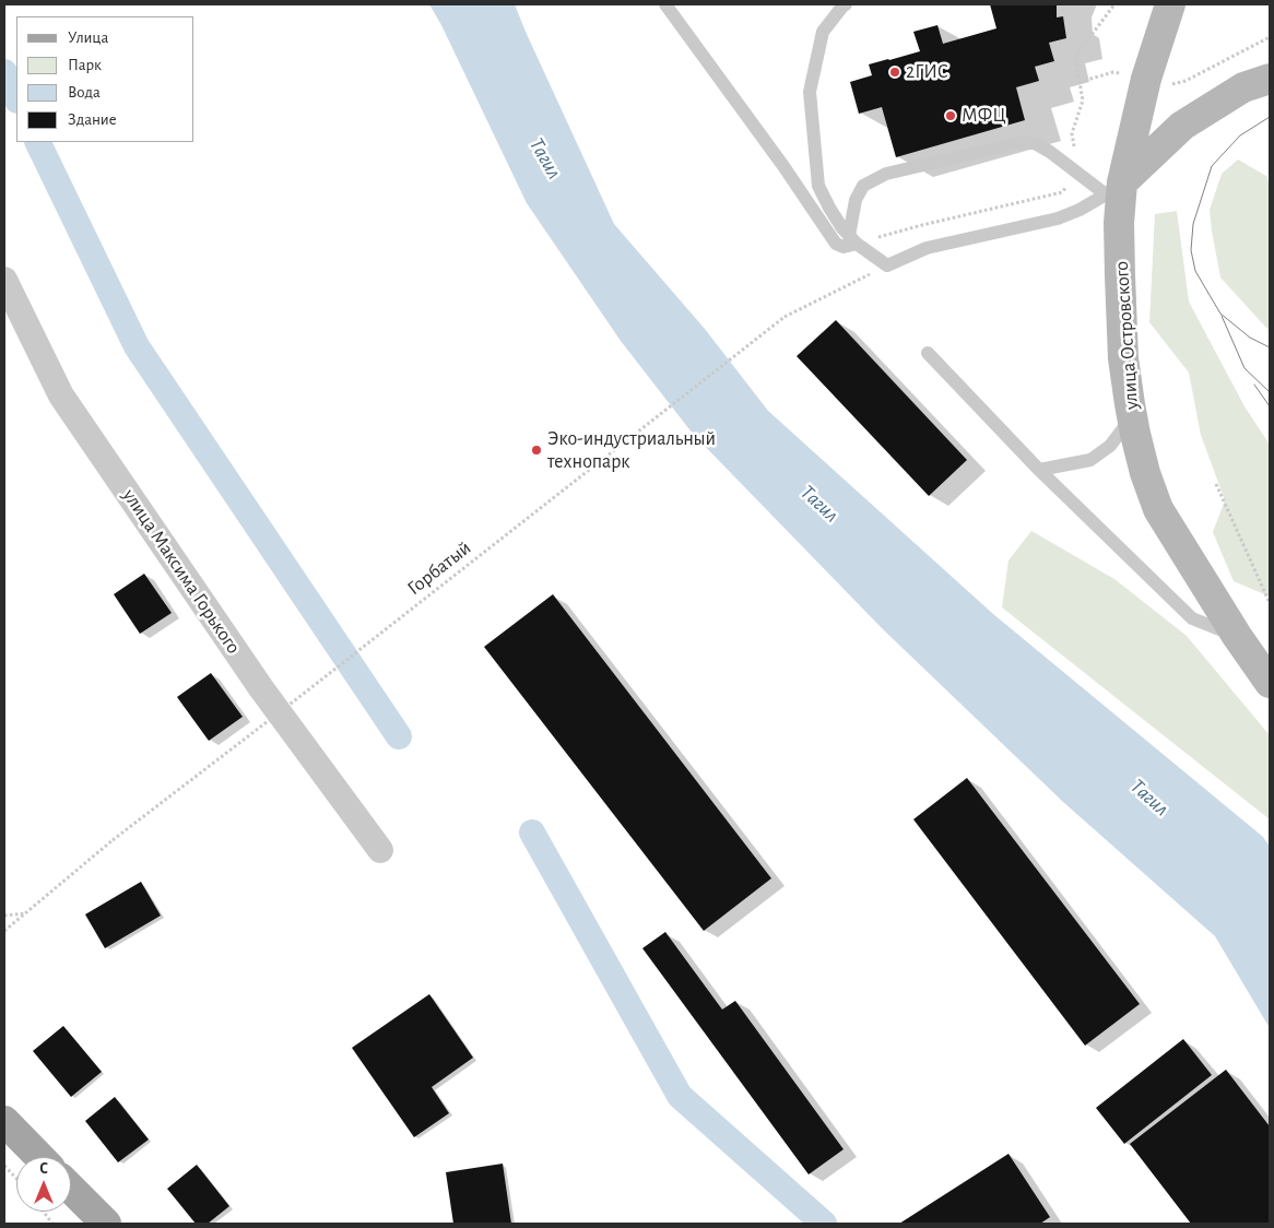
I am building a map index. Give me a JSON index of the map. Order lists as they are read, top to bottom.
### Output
{
  "streets": {
    "main road": ["улица Островского"],
    "street": ["улица Максима Горького"],
    "path": ["Горбатый"]
  },
  "water": ["Тагил"],
  "places": ["2ГИС", "МФЦ", "Эко-индустриальный технопарк"],
  "legend": [
    "Улица",
    "Парк",
    "Вода",
    "Здание"
  ],
  "north": "top"
}
